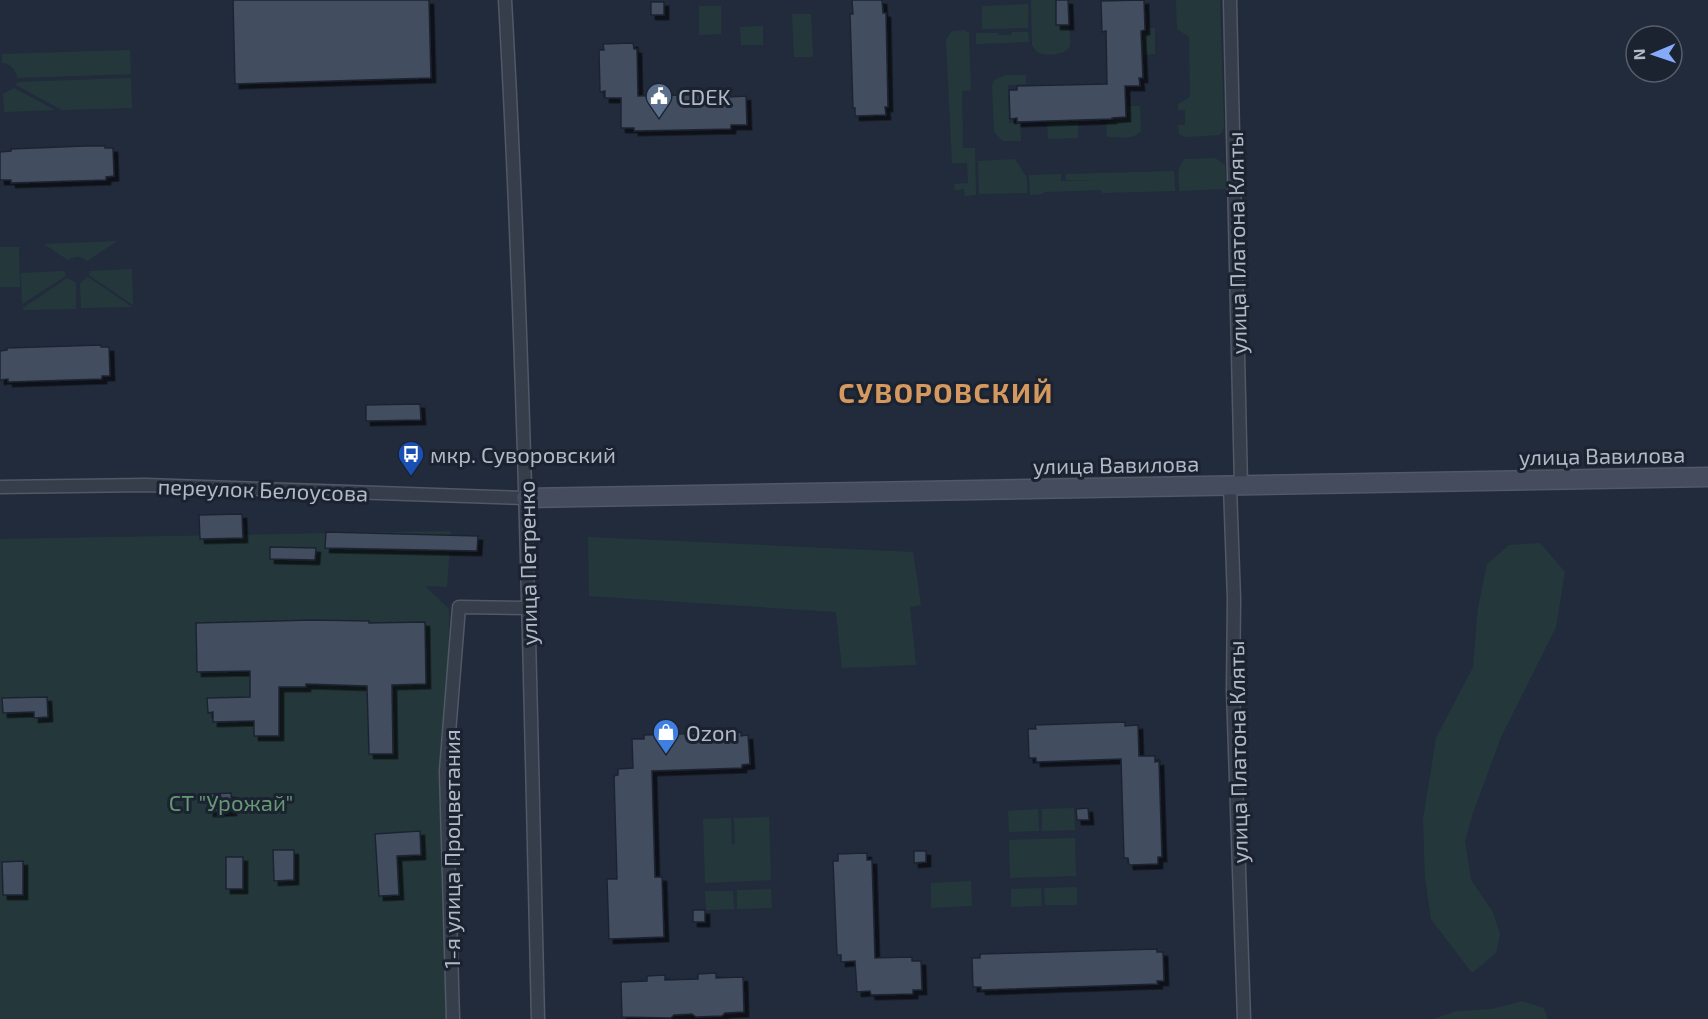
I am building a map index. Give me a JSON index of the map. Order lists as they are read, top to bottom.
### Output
{
  "streets": {
    "street": [
      "улица Платона Кляты",
      "улица Вавилова",
      "переулок Белоусова",
      "улица Петренко",
      "1-я улица Процветания"
    ]
  },
  "crossings": [
    ["улица Платона Кляты", "улица Вавилова"],
    ["улица Вавилова", "переулок Белоусова"],
    ["улица Вавилова", "улица Петренко"],
    ["переулок Белоусова", "улица Петренко"],
    ["улица Петренко", "1-я улица Процветания"]
  ],
  "districts": ["СУВОРОВСКИЙ"],
  "parks": ["СТ \"Урожай\""],
  "places": {
    "public building": ["CDEK"],
    "bus stop": ["мкр. Суворовский"],
    "shop": ["Ozon"]
  },
  "north": "left"
}
